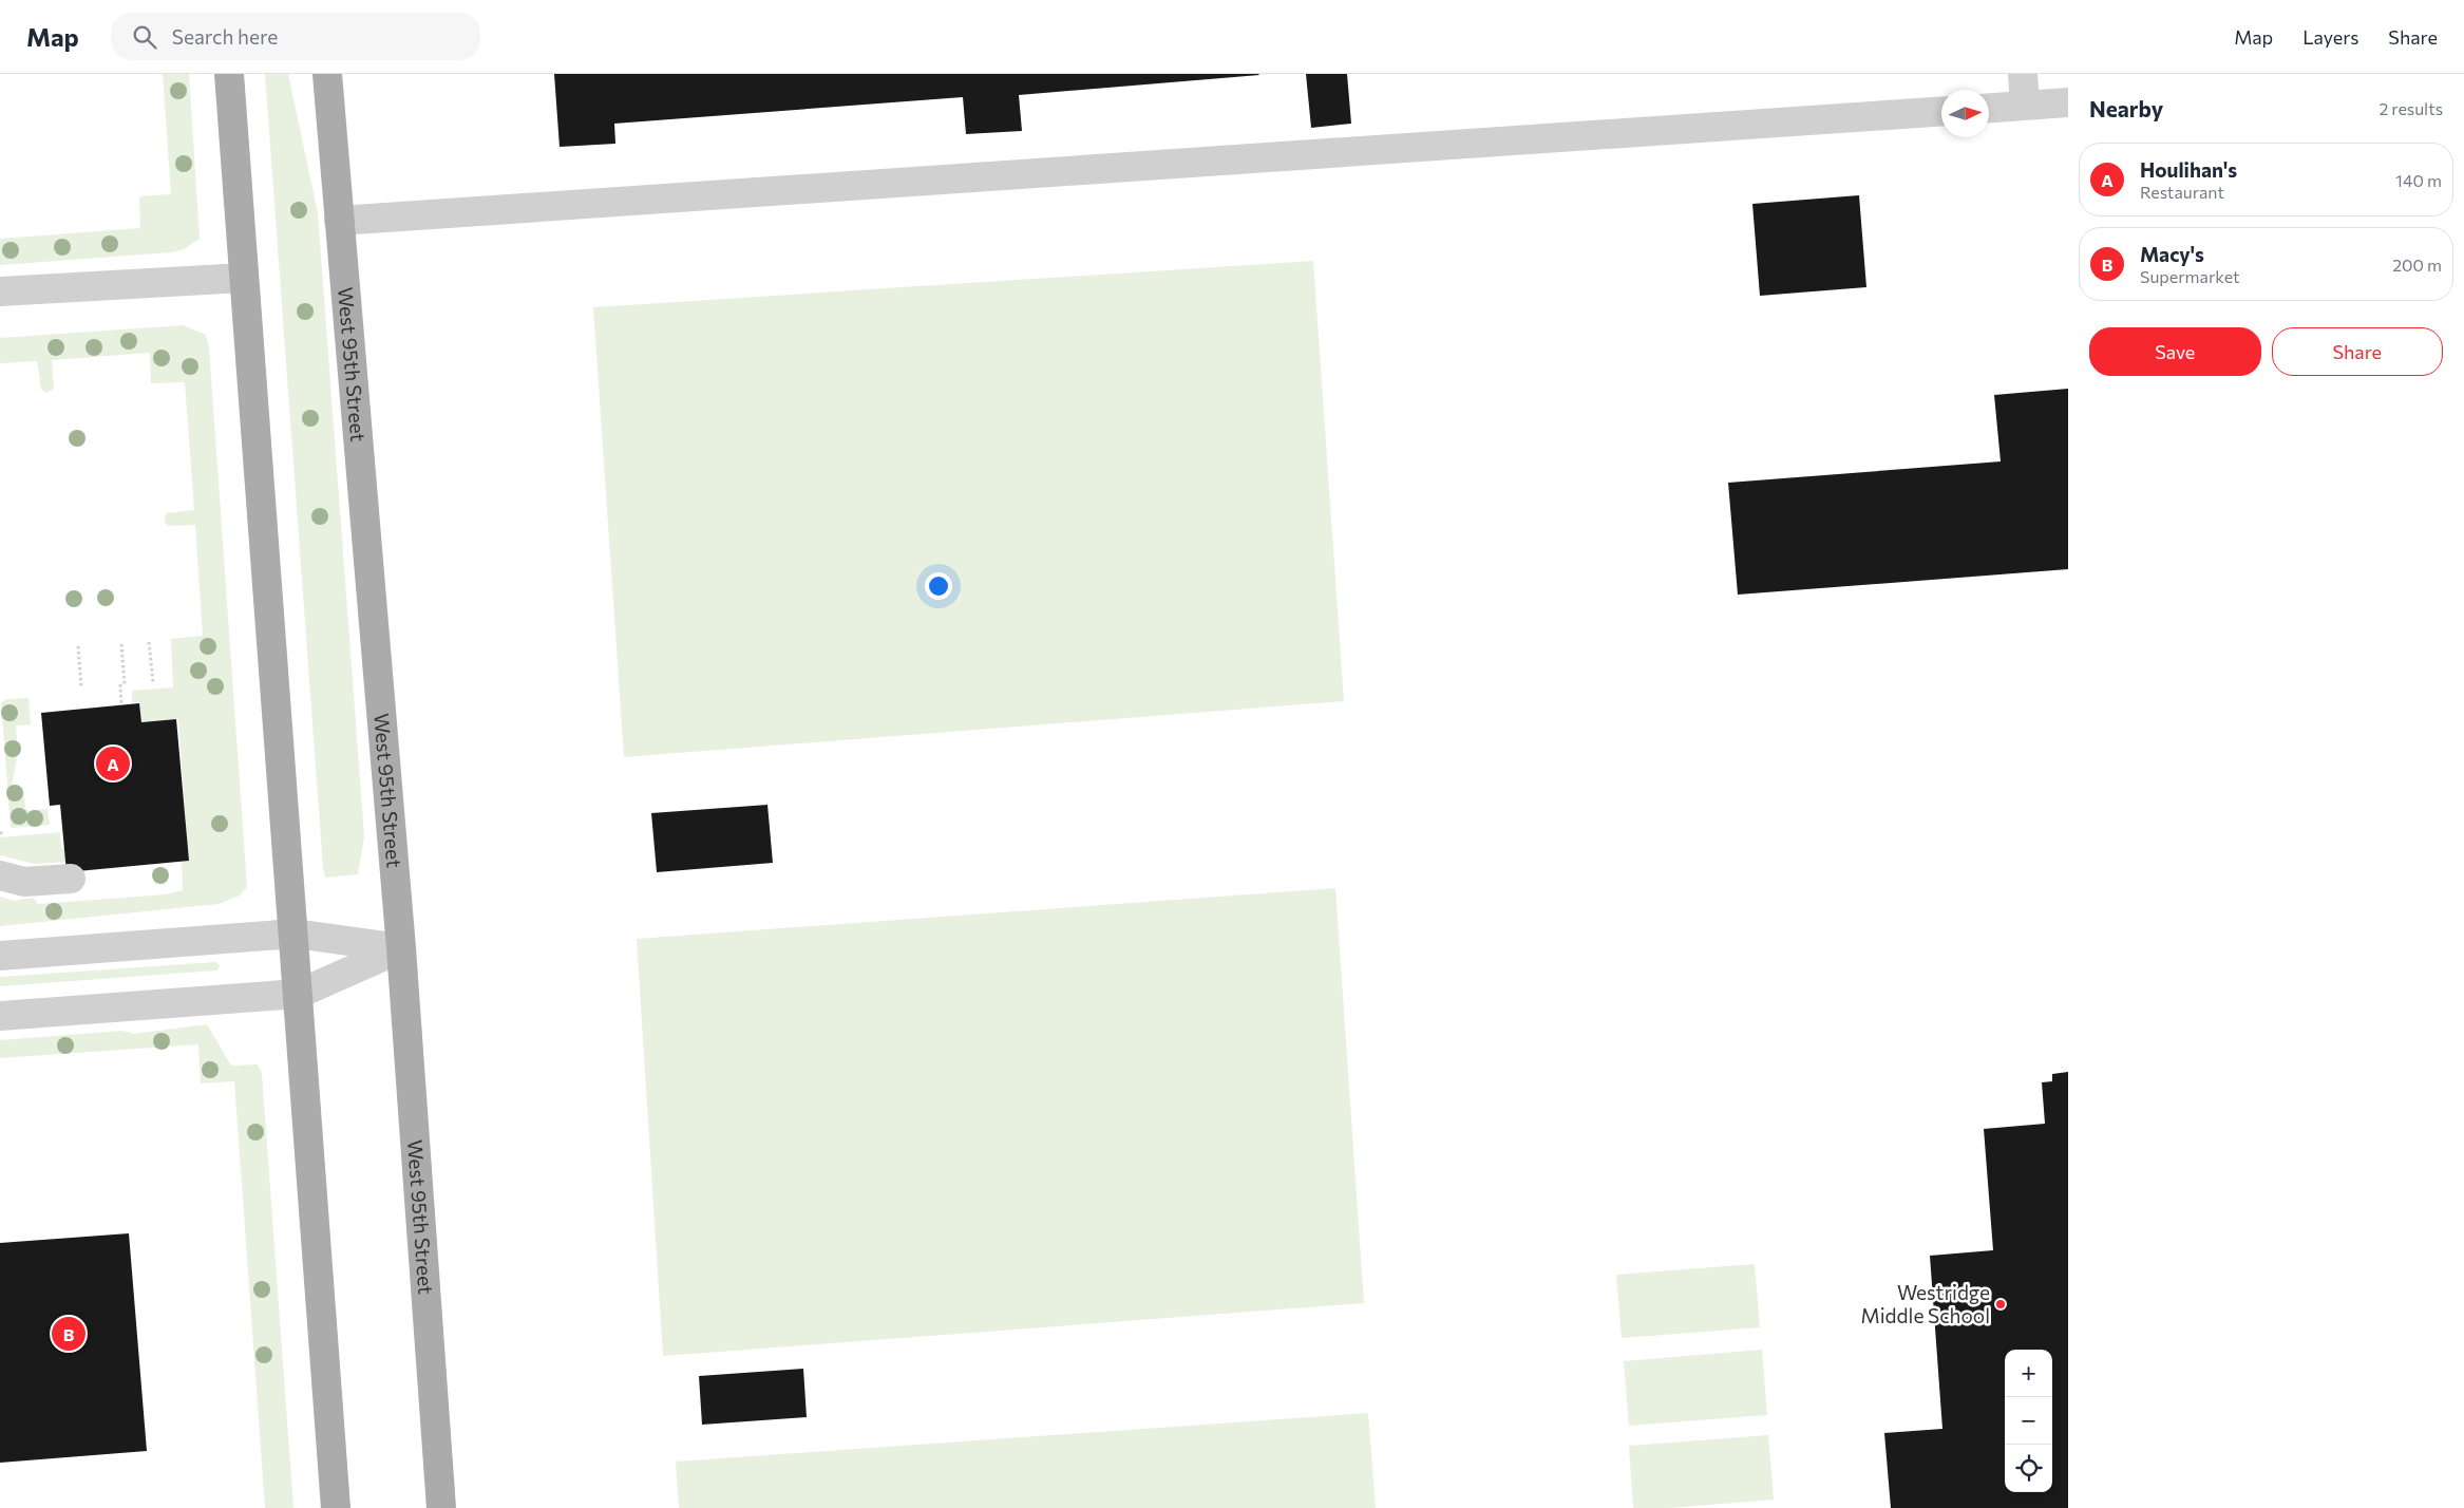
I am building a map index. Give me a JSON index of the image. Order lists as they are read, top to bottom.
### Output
{
  "streets": {
    "main road": ["West 95th Street"]
  },
  "places": ["Westridge Middle School"],
  "north": "right",
  "page": {
    "header": "Map",
    "search": "Search here",
    "nav": ["Map", "Layers", "Share"],
    "heading": ["Nearby", "2 results"],
    "list": [
      {
        "mark": "A",
        "name": "Houlihan's",
        "note": "Restaurant",
        "value": "140 m"
      },
      {
        "mark": "B",
        "name": "Macy's",
        "note": "Supermarket",
        "value": "200 m"
      }
    ],
    "buttons": ["Save", "Share"],
    "pins": ["A", "B"],
    "map_buttons": ["+", "−"]
  }
}
